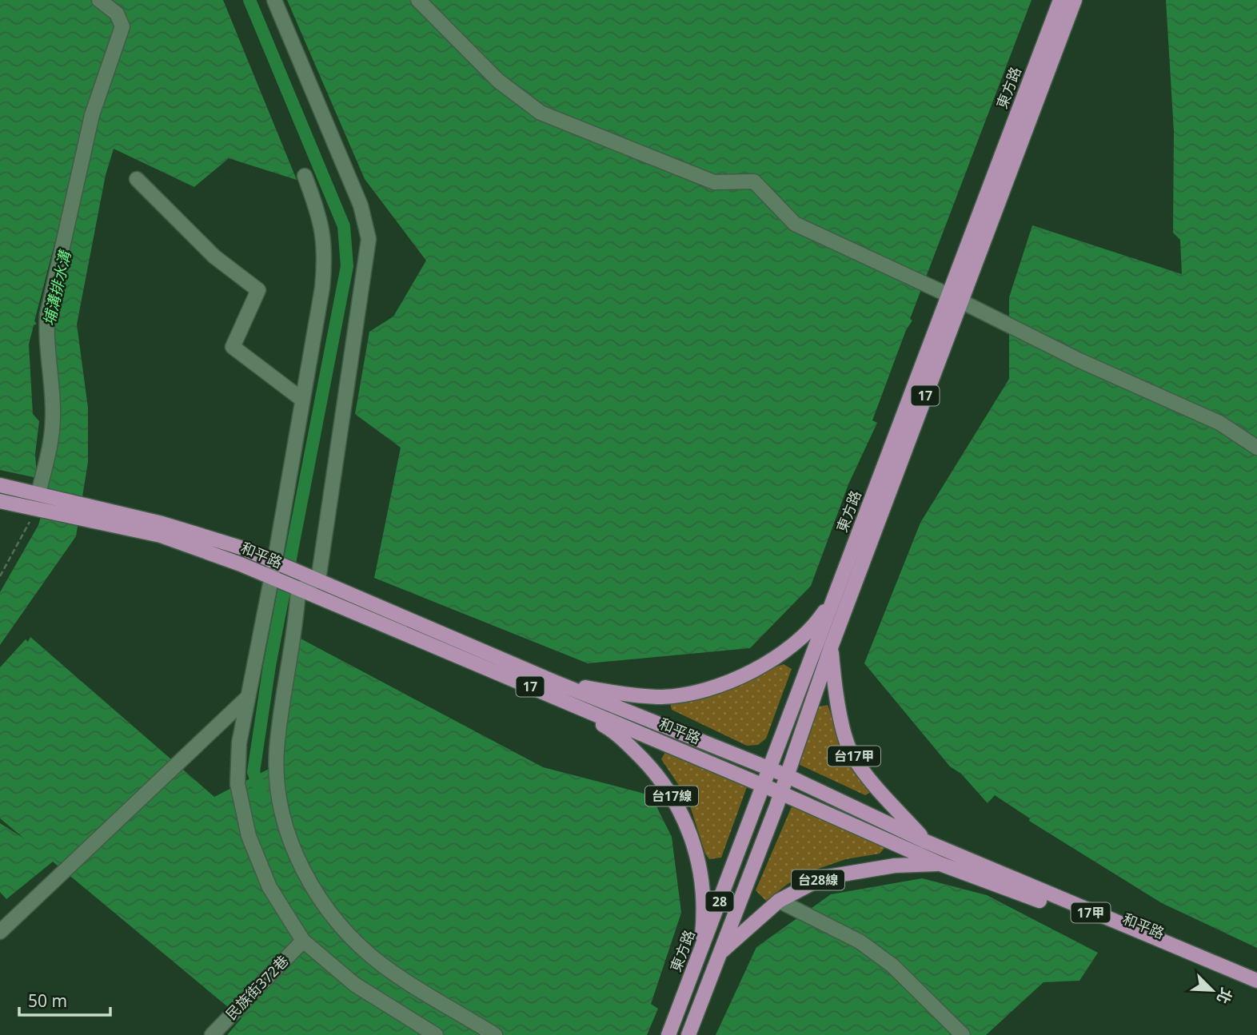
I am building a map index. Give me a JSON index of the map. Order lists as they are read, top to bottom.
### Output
{
  "streets": {
    "main road": [
      "東方路",
      "17",
      "和平路",
      "台17甲",
      "台17線",
      "台28線",
      "28",
      "17甲"
    ],
    "lane": ["民族街372巷"]
  },
  "crossings": [
    ["東方路", "和平路"],
    ["東方路", "台17甲"],
    ["東方路", "台17線"],
    ["東方路", "台28線"],
    ["17", "和平路"],
    ["和平路", "台17甲"],
    ["和平路", "台17線"],
    ["和平路", "台28線"]
  ],
  "water": ["埔溝排水溝"],
  "scale_bar": "50 m",
  "north": "bottom right"
}
